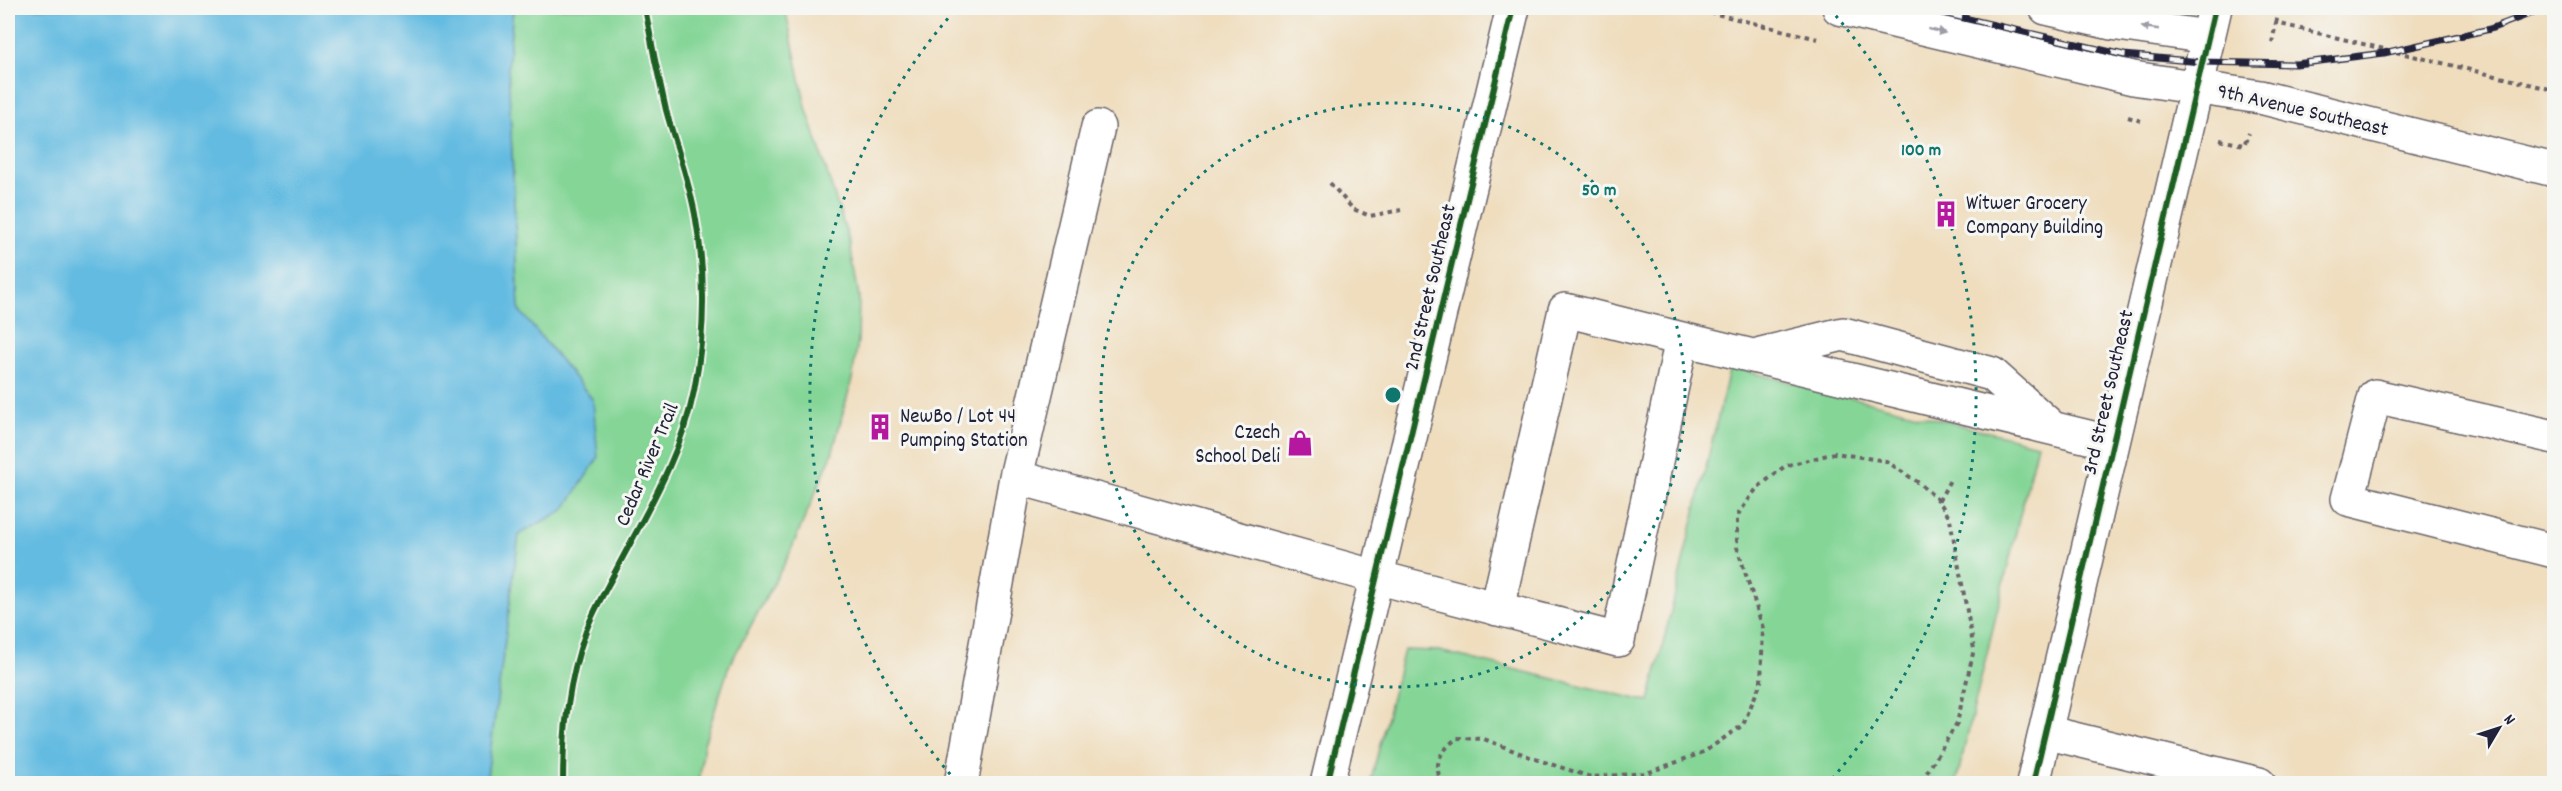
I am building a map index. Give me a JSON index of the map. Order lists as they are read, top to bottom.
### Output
{
  "streets": {
    "street": ["9th Avenue Southeast", "2nd Street Southeast", "3rd Street Southeast"],
    "cycle path": ["Cedar River Trail"]
  },
  "crossings": [
    ["9th Avenue Southeast", "3rd Street Southeast"]
  ],
  "places": {
    "building": ["Witwer Grocery Company Building", "NewBo / Lot 44 Pumping Station"],
    "shop": ["Czech School Deli"]
  },
  "north": "top right",
  "rings": ["100 m", "50 m"]
}
